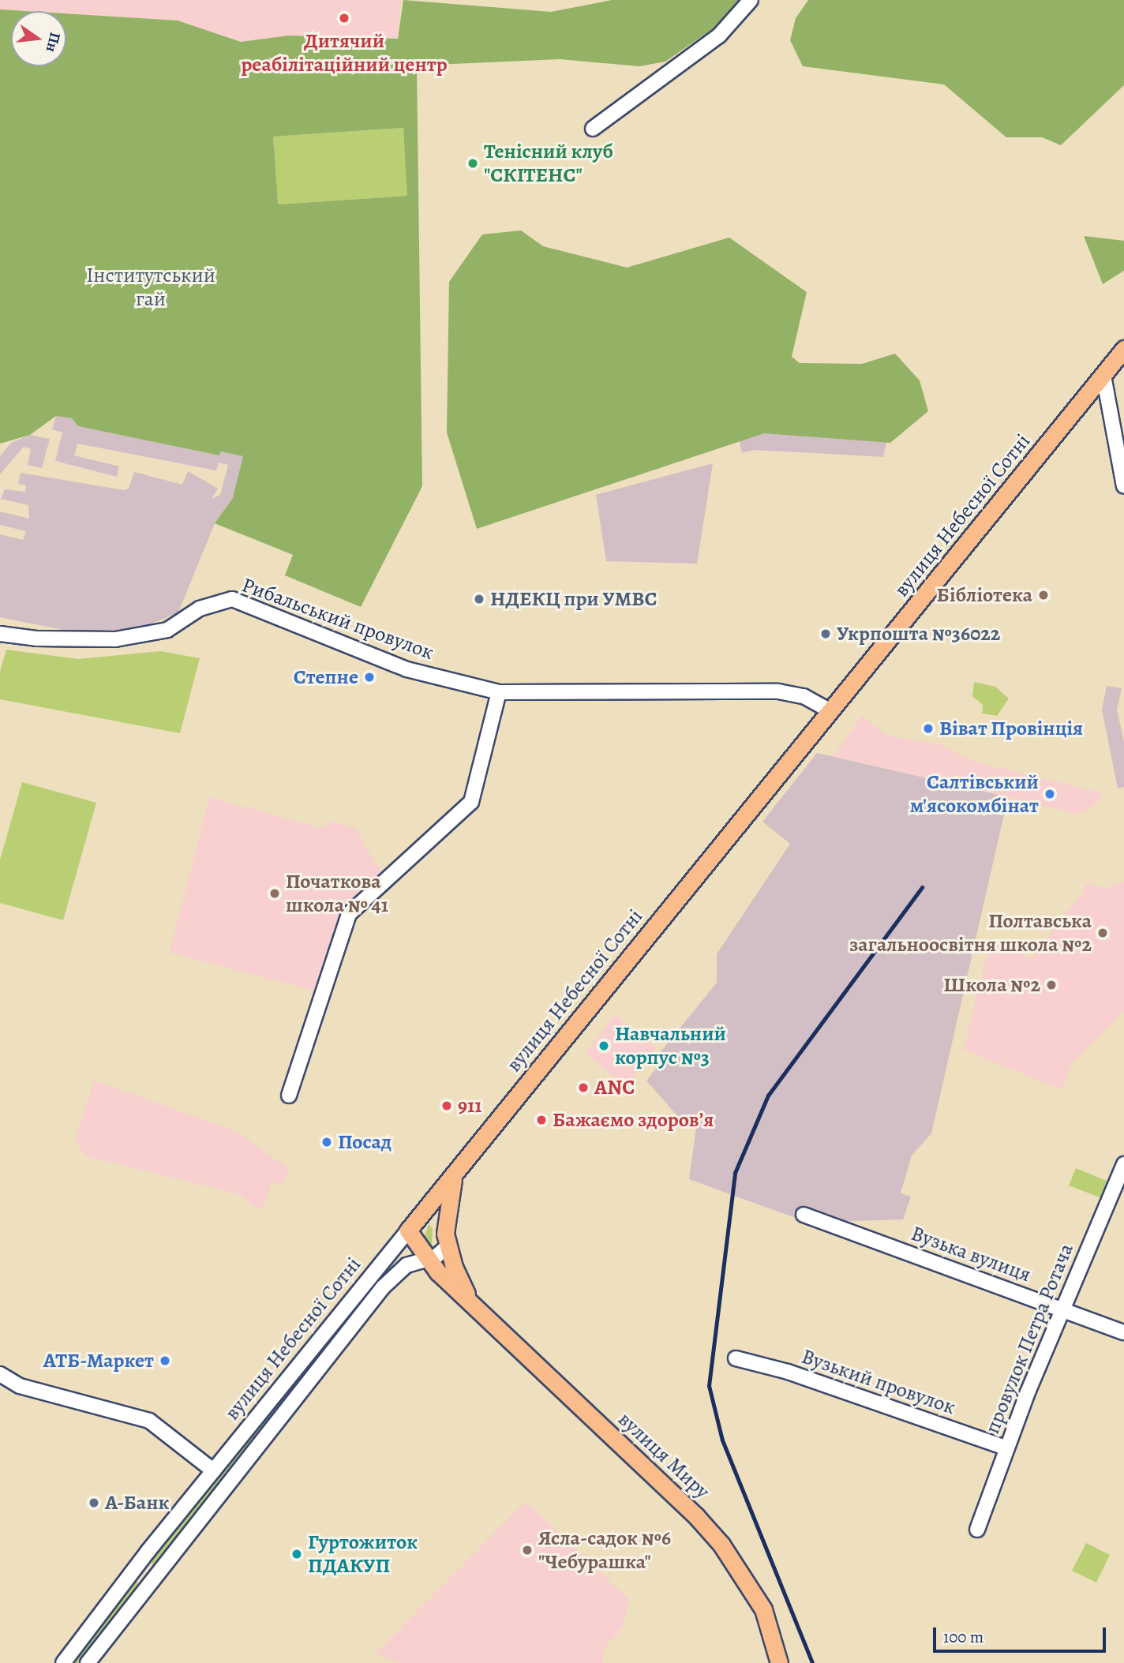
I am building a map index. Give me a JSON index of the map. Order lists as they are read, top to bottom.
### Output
{
  "streets": {
    "main road": ["вулиця Небесної Сотні", "вулиця Миру"],
    "street": [
      "Рибальський провулок",
      "Вузька вулиця",
      "провулок Петра Ротача",
      "Вузький провулок"
    ]
  },
  "crossings": [
    ["вулиця Небесної Сотні", "Рибальський провулок"],
    ["вулиця Небесної Сотні", "вулиця Миру"],
    ["Вузька вулиця", "провулок Петра Ротача"],
    ["провулок Петра Ротача", "Вузький провулок"]
  ],
  "parks": ["Інститутський гай"],
  "places": [
    "Дитячий реабілітаційний центр",
    "Тенісний клуб \"СКІТЕНС\"",
    "Бібліотека",
    "НДЕКЦ при УМВС",
    "Укрпошта №36022",
    "Степне",
    "Віват Провінція",
    "Салтівський м'ясокомбінат",
    "Початкова школа № 41",
    "Полтавська загальноосвітня школа №2",
    "Школа №2",
    "Навчальний корпус №3",
    "ANC",
    "911",
    "Бажаємо здоровʼя",
    "Посад",
    "АТБ-Маркет",
    "А-Банк",
    "Ясла-садок №6 \"Чебурашка\"",
    "Гуртожиток ПДАКУП"
  ],
  "scale_bar": "100 m",
  "north": "right"
}
